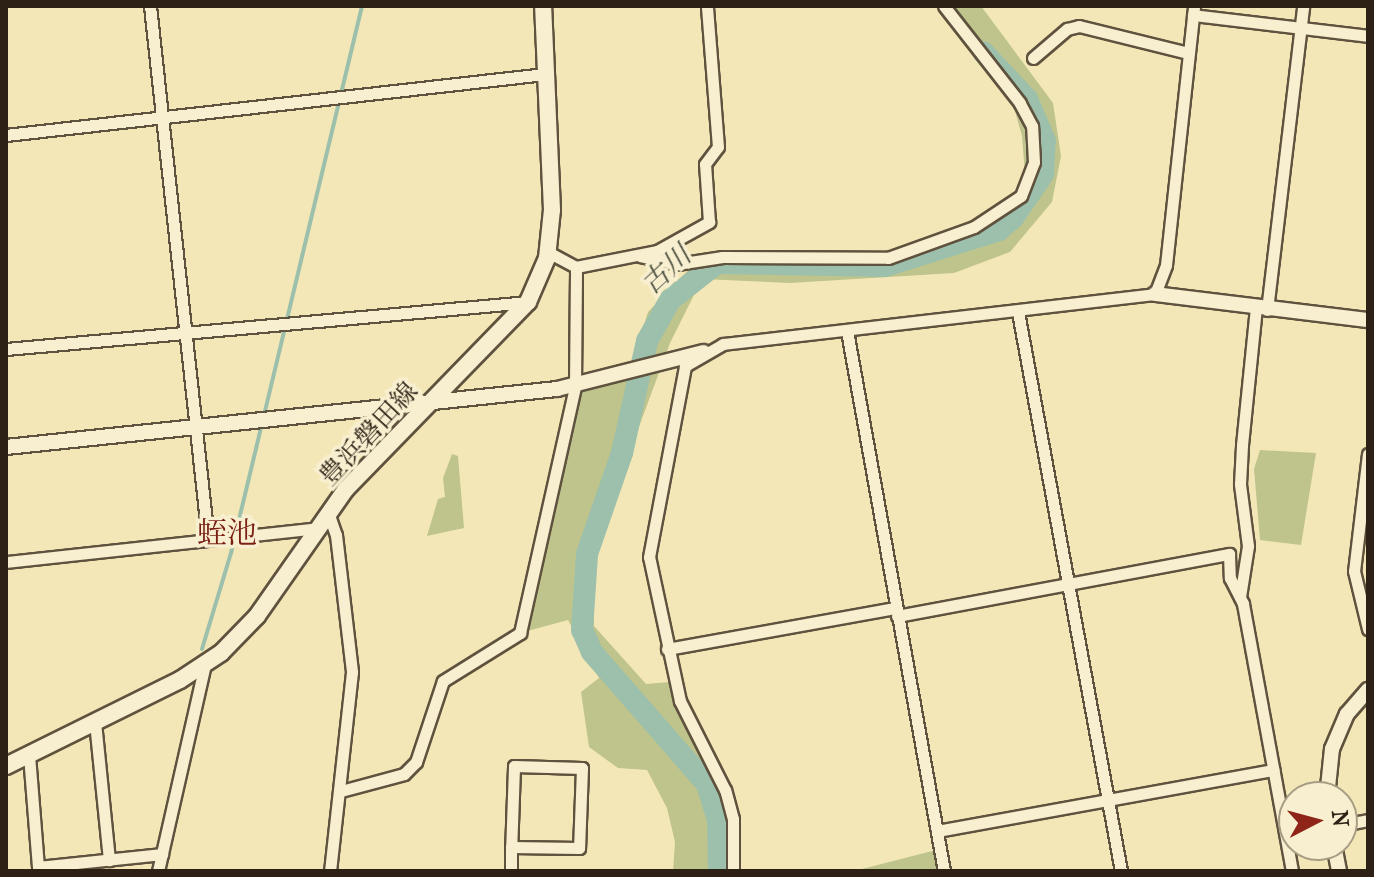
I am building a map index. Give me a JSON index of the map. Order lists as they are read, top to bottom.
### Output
{
  "streets": {
    "main road": ["豊浜磐田線"]
  },
  "districts": ["蛭池"],
  "water": ["古川"],
  "north": "right"
}
